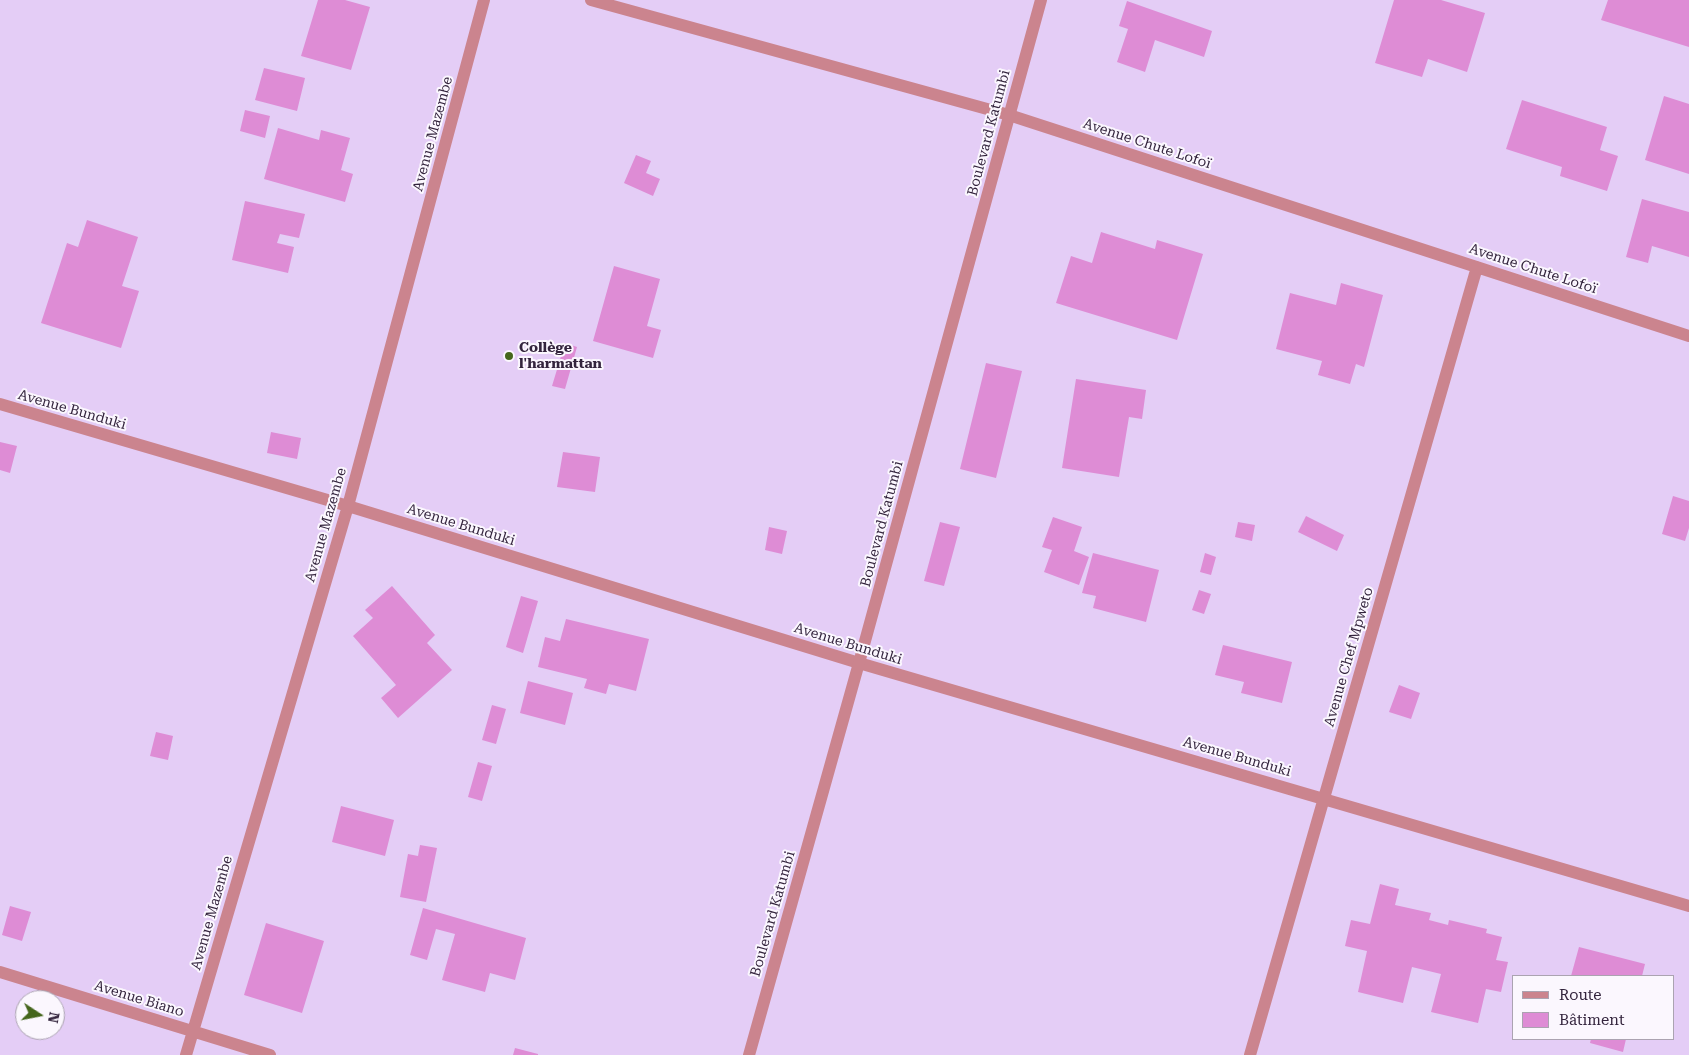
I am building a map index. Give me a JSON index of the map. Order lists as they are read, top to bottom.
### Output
{
  "streets": {
    "street": [
      "Boulevard Katumbi",
      "Avenue Mazembe",
      "Avenue Chute Lofoï",
      "Avenue Bunduki",
      "Avenue Chef Mpweto",
      "Avenue Biano"
    ]
  },
  "crossings": [
    ["Boulevard Katumbi", "Avenue Chute Lofoï"],
    ["Boulevard Katumbi", "Avenue Bunduki"],
    ["Avenue Mazembe", "Avenue Bunduki"],
    ["Avenue Mazembe", "Avenue Biano"],
    ["Avenue Chute Lofoï", "Avenue Chef Mpweto"],
    ["Avenue Bunduki", "Avenue Chef Mpweto"]
  ],
  "places": ["Collège l'harmattan"],
  "legend": ["Route", "Bâtiment"],
  "north": "right"
}
